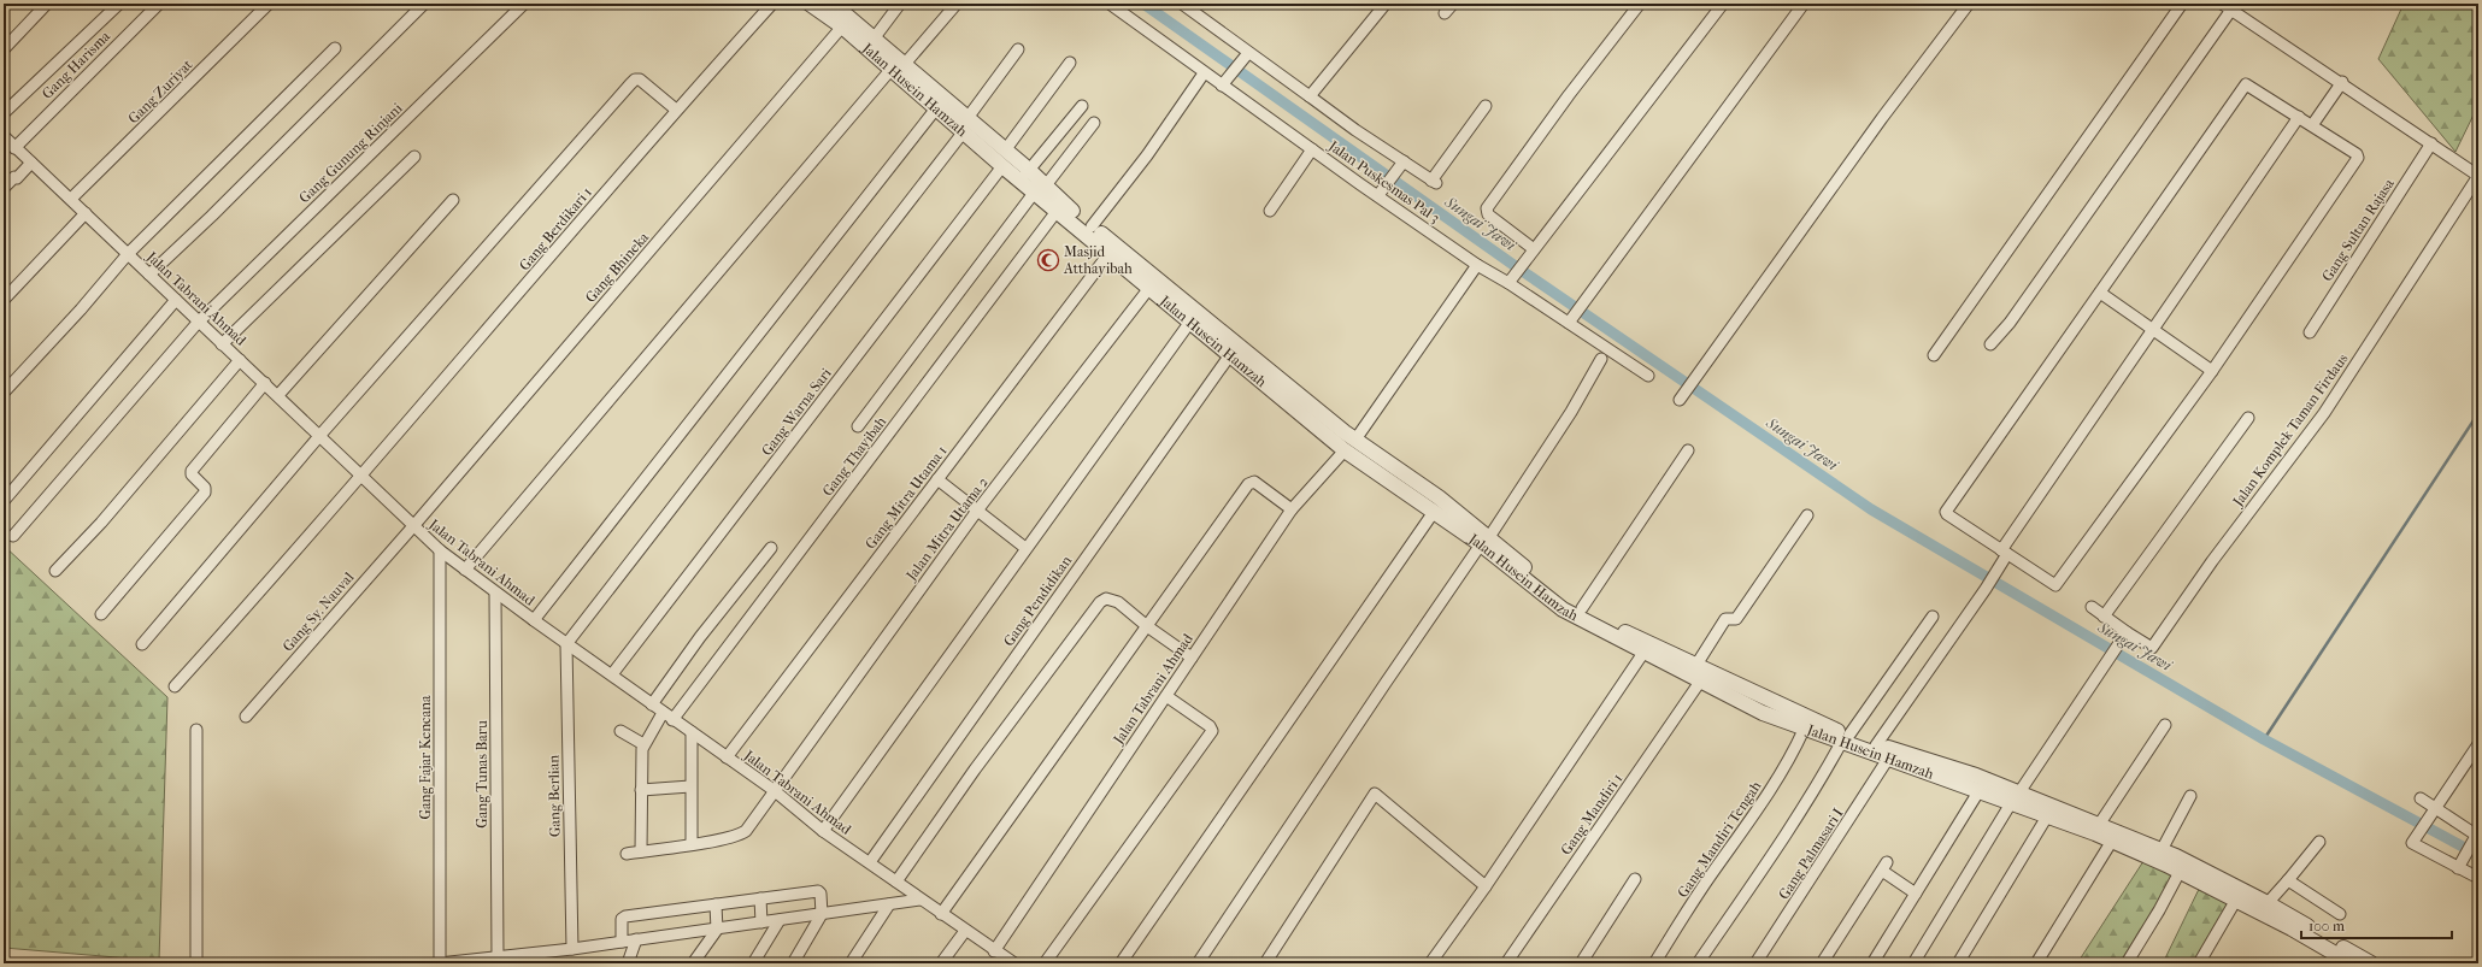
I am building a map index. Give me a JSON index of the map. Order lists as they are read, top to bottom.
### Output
{
  "streets": {
    "street": [
      "Gang Harisma",
      "Jalan Husein Hamzah",
      "Gang Zuriyat",
      "Gang Gunung Rinjani",
      "Jalan Puskesmas Pal 3",
      "Gang Berdikari 1",
      "Gang Sultan Rajasa",
      "Gang Bhineka",
      "Jalan Tabrani Ahmad",
      "Gang Warna Sari",
      "Jalan Komplek Taman Firdaus",
      "Gang Thayibah",
      "Gang Mitra Utama 1",
      "Jalan Mitra Utama 2",
      "Gang Pendidikan",
      "Gang Sy. Nauval",
      "Gang Fajar Kencana",
      "Gang Tunas Baru",
      "Gang Berlian",
      "Gang Mandiri 1",
      "Gang Mandiri Tengah",
      "Gang Palmasari I"
    ]
  },
  "crossings": [
    ["Gang Harisma", "Jalan Tabrani Ahmad"],
    ["Jalan Husein Hamzah", "Gang Bhineka"],
    ["Jalan Husein Hamzah", "Jalan Tabrani Ahmad"],
    ["Jalan Husein Hamzah", "Gang Warna Sari"],
    ["Jalan Husein Hamzah", "Gang Thayibah"],
    ["Jalan Husein Hamzah", "Gang Mitra Utama 1"],
    ["Jalan Husein Hamzah", "Jalan Mitra Utama 2"],
    ["Jalan Husein Hamzah", "Gang Pendidikan"],
    ["Jalan Husein Hamzah", "Gang Mandiri 1"],
    ["Jalan Husein Hamzah", "Gang Mandiri Tengah"],
    ["Jalan Husein Hamzah", "Gang Palmasari I"],
    ["Gang Zuriyat", "Jalan Tabrani Ahmad"],
    ["Gang Gunung Rinjani", "Jalan Tabrani Ahmad"],
    ["Gang Berdikari 1", "Jalan Tabrani Ahmad"],
    ["Gang Bhineka", "Jalan Tabrani Ahmad"],
    ["Gang Bhineka", "Gang Sy. Nauval"],
    ["Jalan Tabrani Ahmad", "Gang Warna Sari"],
    ["Jalan Tabrani Ahmad", "Gang Thayibah"],
    ["Jalan Tabrani Ahmad", "Gang Mitra Utama 1"],
    ["Jalan Tabrani Ahmad", "Jalan Mitra Utama 2"],
    ["Jalan Tabrani Ahmad", "Gang Pendidikan"],
    ["Jalan Tabrani Ahmad", "Gang Sy. Nauval"],
    ["Jalan Tabrani Ahmad", "Gang Fajar Kencana"],
    ["Jalan Tabrani Ahmad", "Gang Tunas Baru"],
    ["Jalan Tabrani Ahmad", "Gang Berlian"]
  ],
  "water": ["Sungai Jawi"],
  "places": {
    "mosque": ["Masjid Atthayibah"]
  },
  "scale_bar": "100 m"
}
